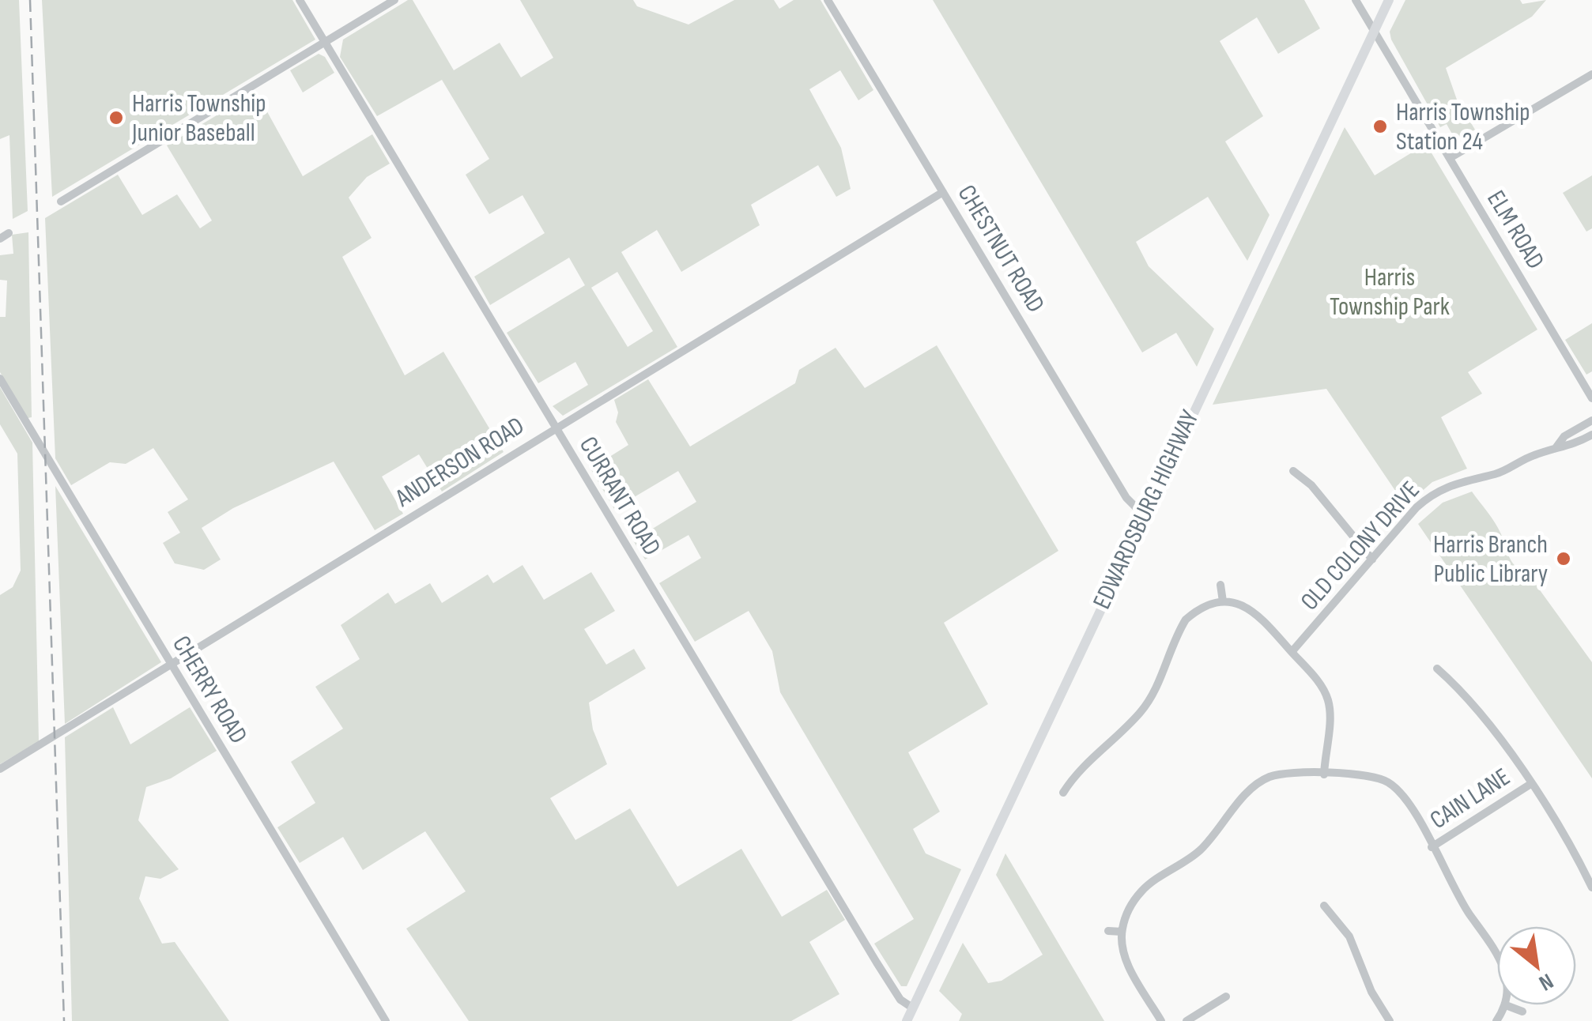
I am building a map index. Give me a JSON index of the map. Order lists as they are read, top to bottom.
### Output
{
  "streets": {
    "main road": ["EDWARDSBURG HIGHWAY"],
    "street": [
      "ELM ROAD",
      "CHESTNUT ROAD",
      "ANDERSON ROAD",
      "CURRANT ROAD",
      "OLD COLONY DRIVE",
      "CHERRY ROAD",
      "CAIN LANE"
    ]
  },
  "crossings": [
    ["ELM ROAD", "EDWARDSBURG HIGHWAY"],
    ["CHESTNUT ROAD", "ANDERSON ROAD"],
    ["CHESTNUT ROAD", "EDWARDSBURG HIGHWAY"],
    ["ANDERSON ROAD", "CURRANT ROAD"],
    ["ANDERSON ROAD", "CHERRY ROAD"],
    ["CURRANT ROAD", "EDWARDSBURG HIGHWAY"]
  ],
  "parks": ["Harris Township Park"],
  "places": ["Harris Township Junior Baseball", "Harris Township Station 24", "Harris Branch Public Library"],
  "north": "bottom right"
}
